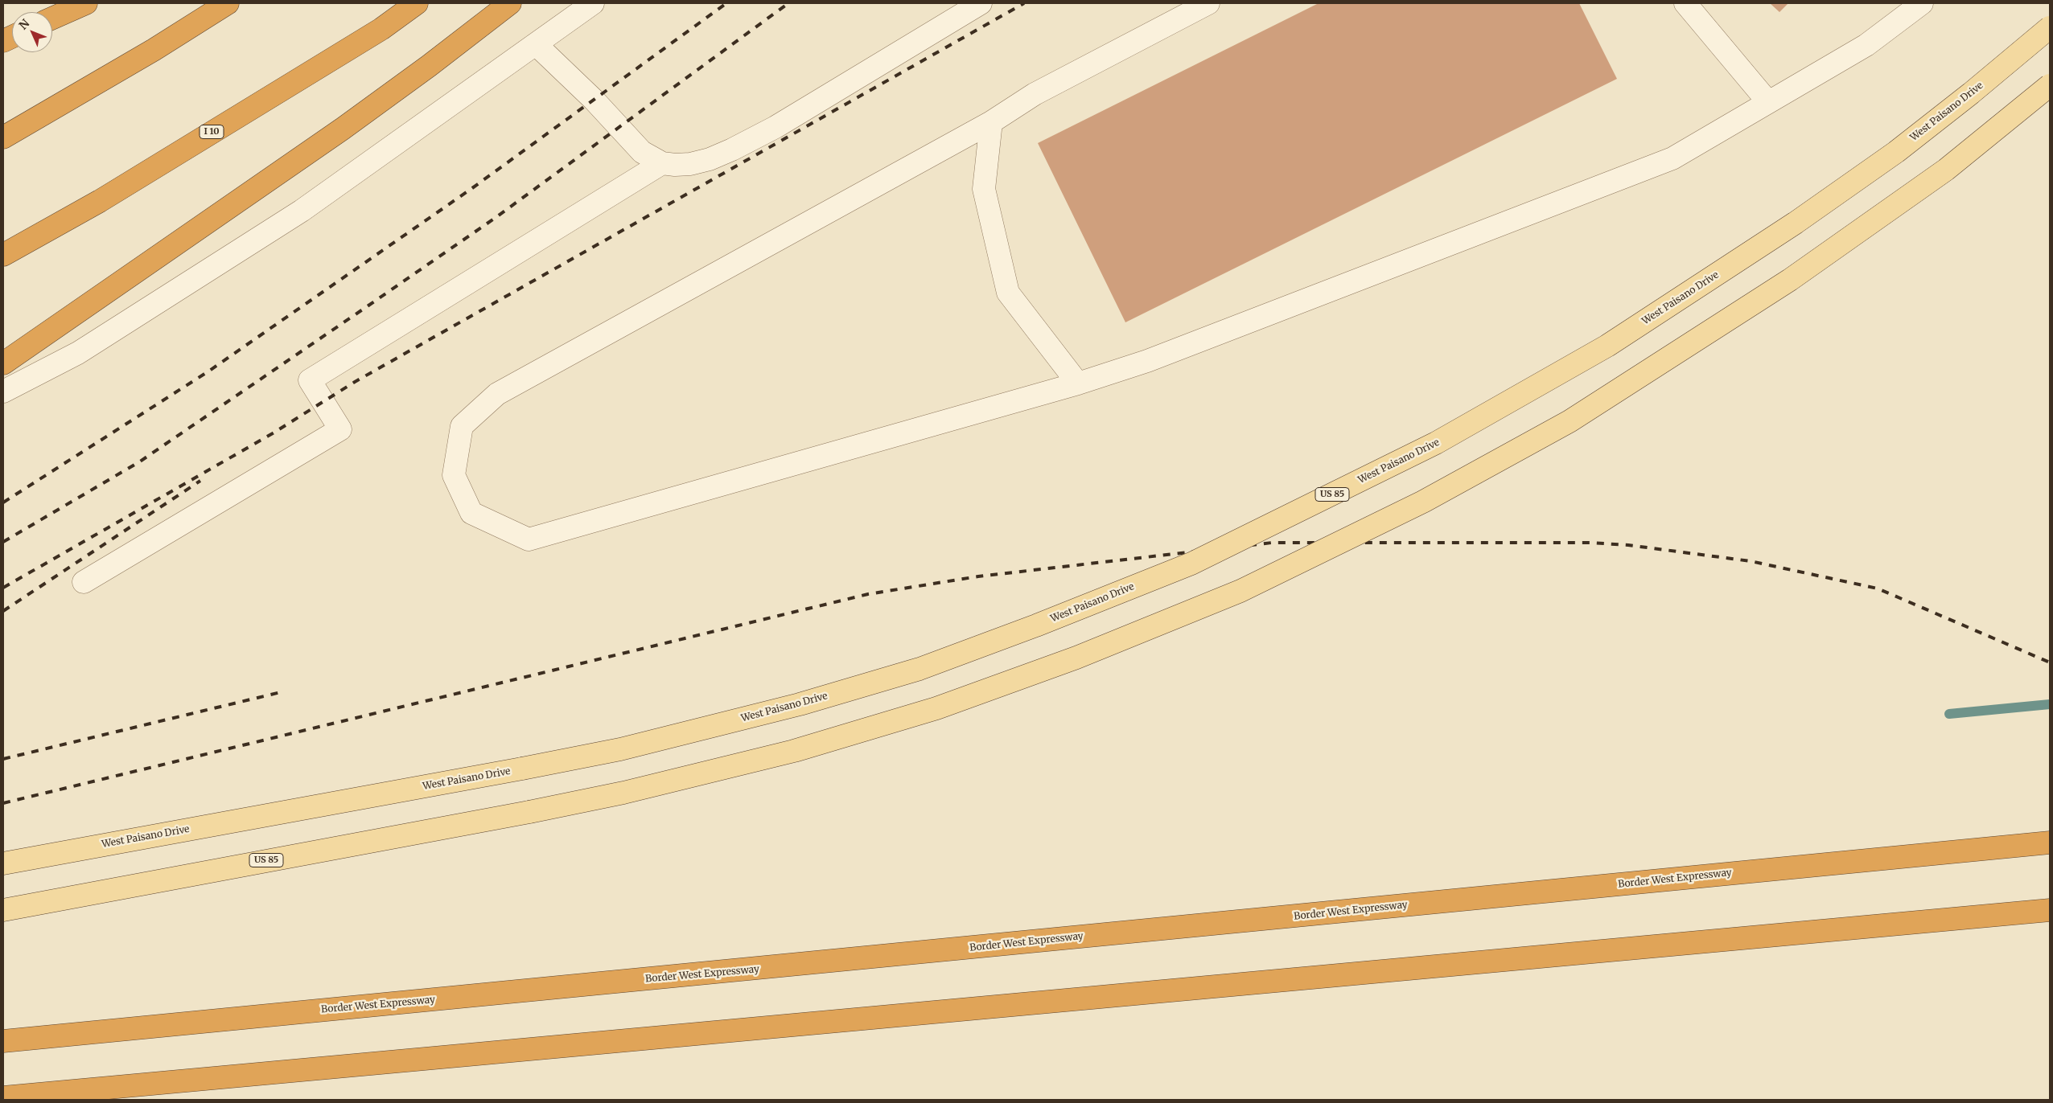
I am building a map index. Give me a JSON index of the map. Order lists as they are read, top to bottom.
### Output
{
  "streets": {
    "highway": ["I 10", "Border West Expressway"],
    "main road": ["West Paisano Drive", "US 85"]
  },
  "north": "top left"
}
